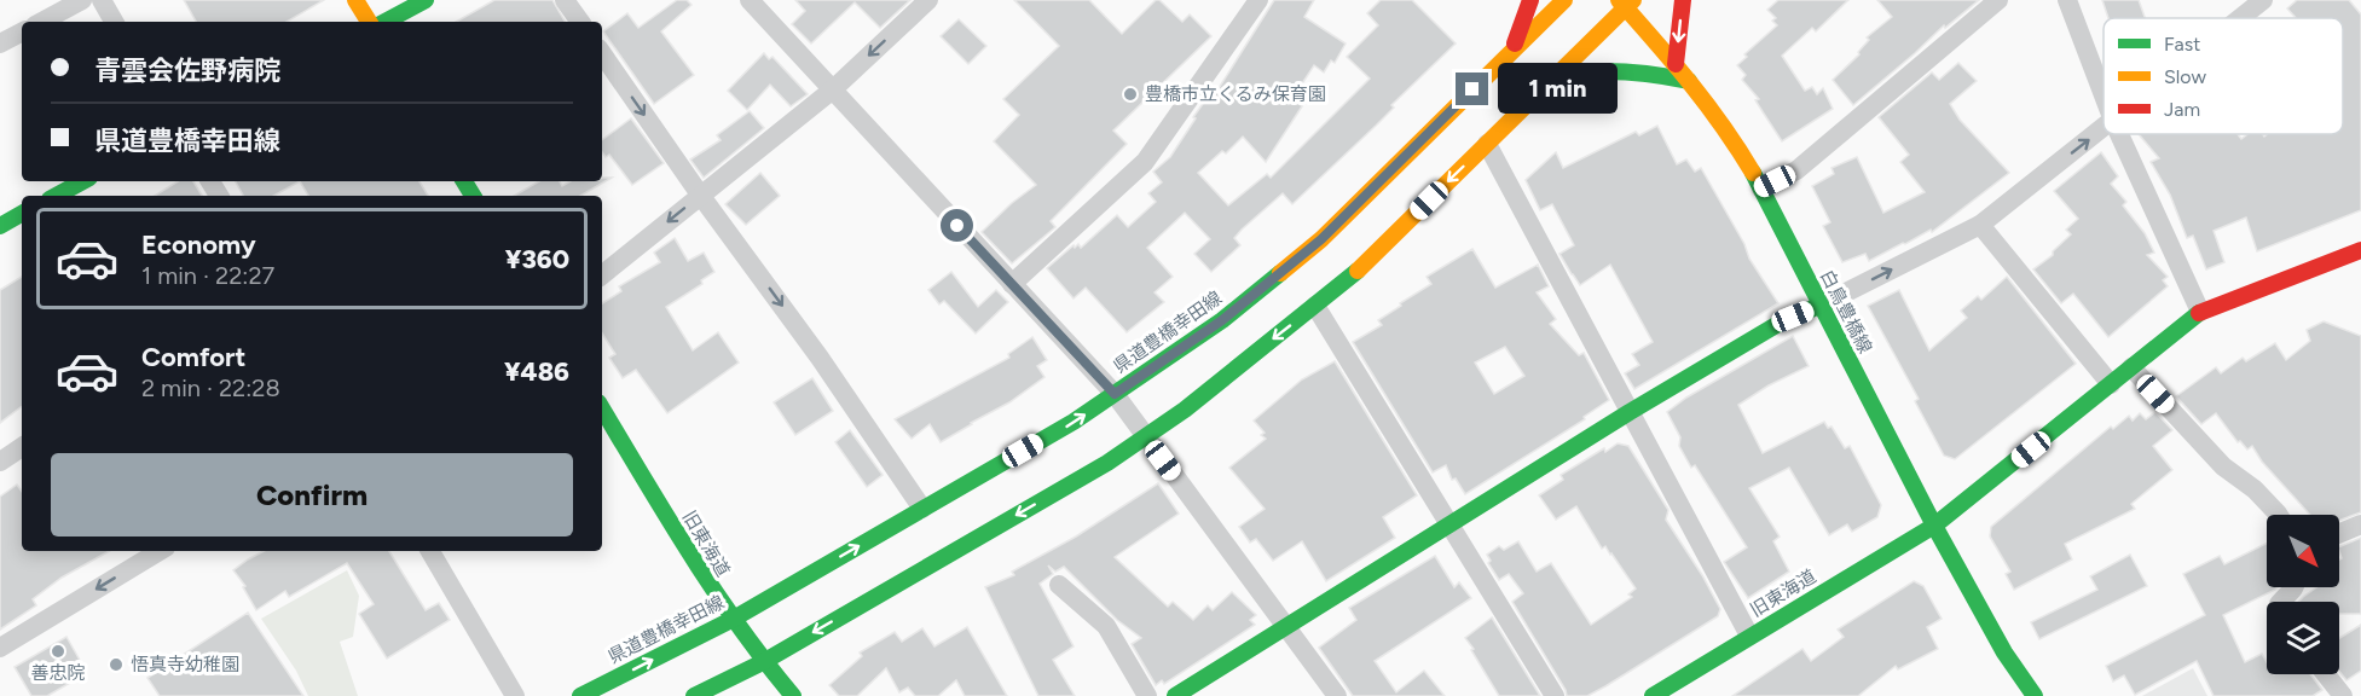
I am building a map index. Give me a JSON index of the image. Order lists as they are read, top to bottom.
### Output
{
  "streets": {
    "main road": ["白鳥豊橋線", "県道豊橋幸田線", "旧東海道"]
  },
  "crossings": [
    ["白鳥豊橋線", "旧東海道"],
    ["県道豊橋幸田線", "旧東海道"]
  ],
  "places": ["豊橋市立くるみ保育園", "善忠院", "悟真寺幼稚園"],
  "legend": ["Fast", "Slow", "Jam"],
  "north": "bottom right",
  "page": {
    "banner": ["青雲会佐野病院", "県道豊橋幸田線"],
    "bubble": "1 min",
    "list": [
      {
        "name": "Economy",
        "note": "1 min · 22:27",
        "value": "¥360"
      },
      {
        "name": "Comfort",
        "note": "2 min · 22:28",
        "value": "¥486"
      }
    ],
    "buttons": "Confirm"
  }
}
